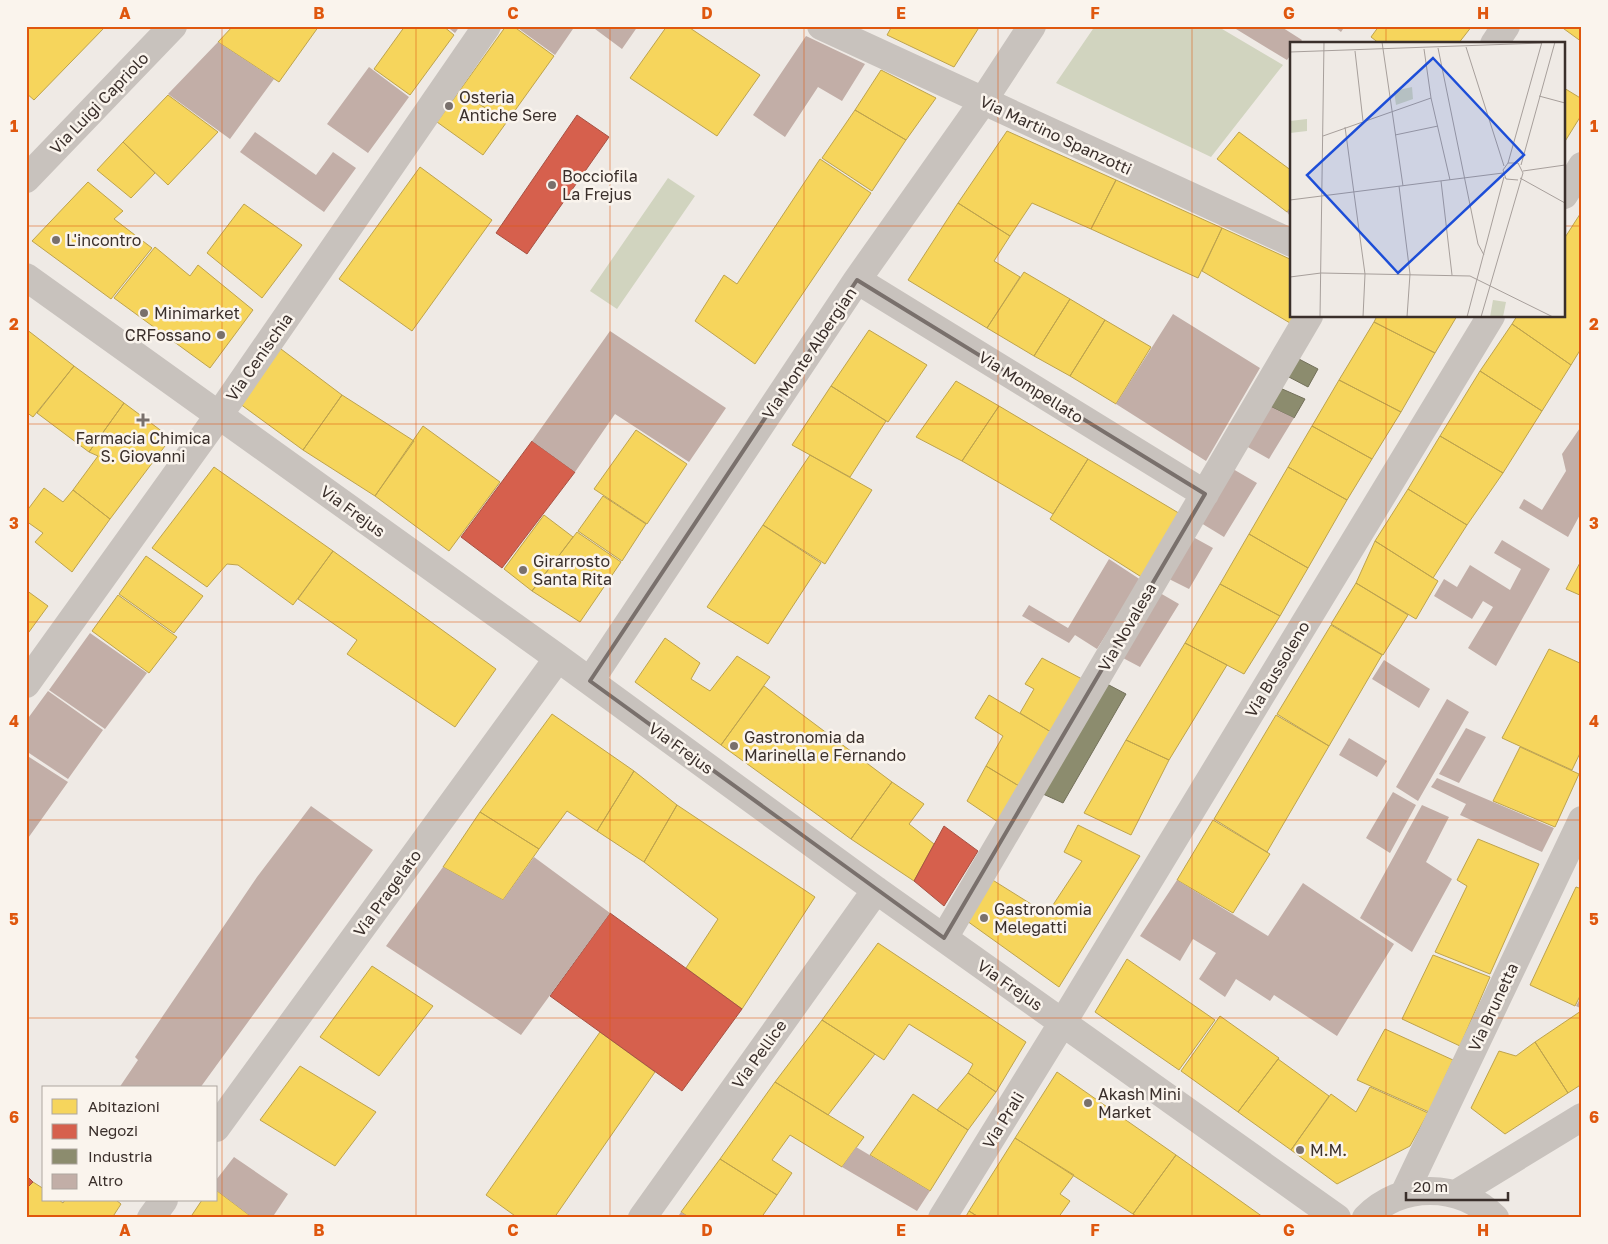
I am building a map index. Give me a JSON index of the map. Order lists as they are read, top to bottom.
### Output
{
  "streets": {
    "street": [
      "Via Luigi Capriolo",
      "Via Martino Spanzotti",
      "Via Monte Albergian",
      "Via Cenischia",
      "Via Mompellato",
      "Via Frejus",
      "Via Novalesa",
      "Via Bussoleno",
      "Via Pragelato",
      "Via Brunetta",
      "Via Pellice",
      "Via Prali"
    ]
  },
  "crossings": [
    ["Via Martino Spanzotti", "Via Monte Albergian"],
    ["Via Monte Albergian", "Via Mompellato"],
    ["Via Monte Albergian", "Via Frejus"],
    ["Via Cenischia", "Via Frejus"],
    ["Via Mompellato", "Via Novalesa"],
    ["Via Frejus", "Via Novalesa"],
    ["Via Frejus", "Via Bussoleno"],
    ["Via Frejus", "Via Pragelato"],
    ["Via Frejus", "Via Pellice"],
    ["Via Frejus", "Via Prali"],
    ["Via Bussoleno", "Via Prali"]
  ],
  "places": {
    "other": [
      "Osteria Antiche Sere",
      "Bocciofila La Frejus",
      "L'incontro",
      "Minimarket",
      "CRFossano",
      "Girarrosto Santa Rita",
      "Gastronomia da Marinella e Fernando",
      "Gastronomia Melegatti",
      "Akash Mini Market",
      "M.M."
    ],
    "health": ["Farmacia Chimica S. Giovanni"]
  },
  "legend": [
    "Abitazioni",
    "Negozi",
    "Industria",
    "Altro"
  ],
  "scale_bar": "20 m",
  "grid": {
    "columns": [
      "A",
      "B",
      "C",
      "D",
      "E",
      "F",
      "G",
      "H"
    ],
    "rows": [
      "1",
      "2",
      "3",
      "4",
      "5",
      "6"
    ]
  }
}
